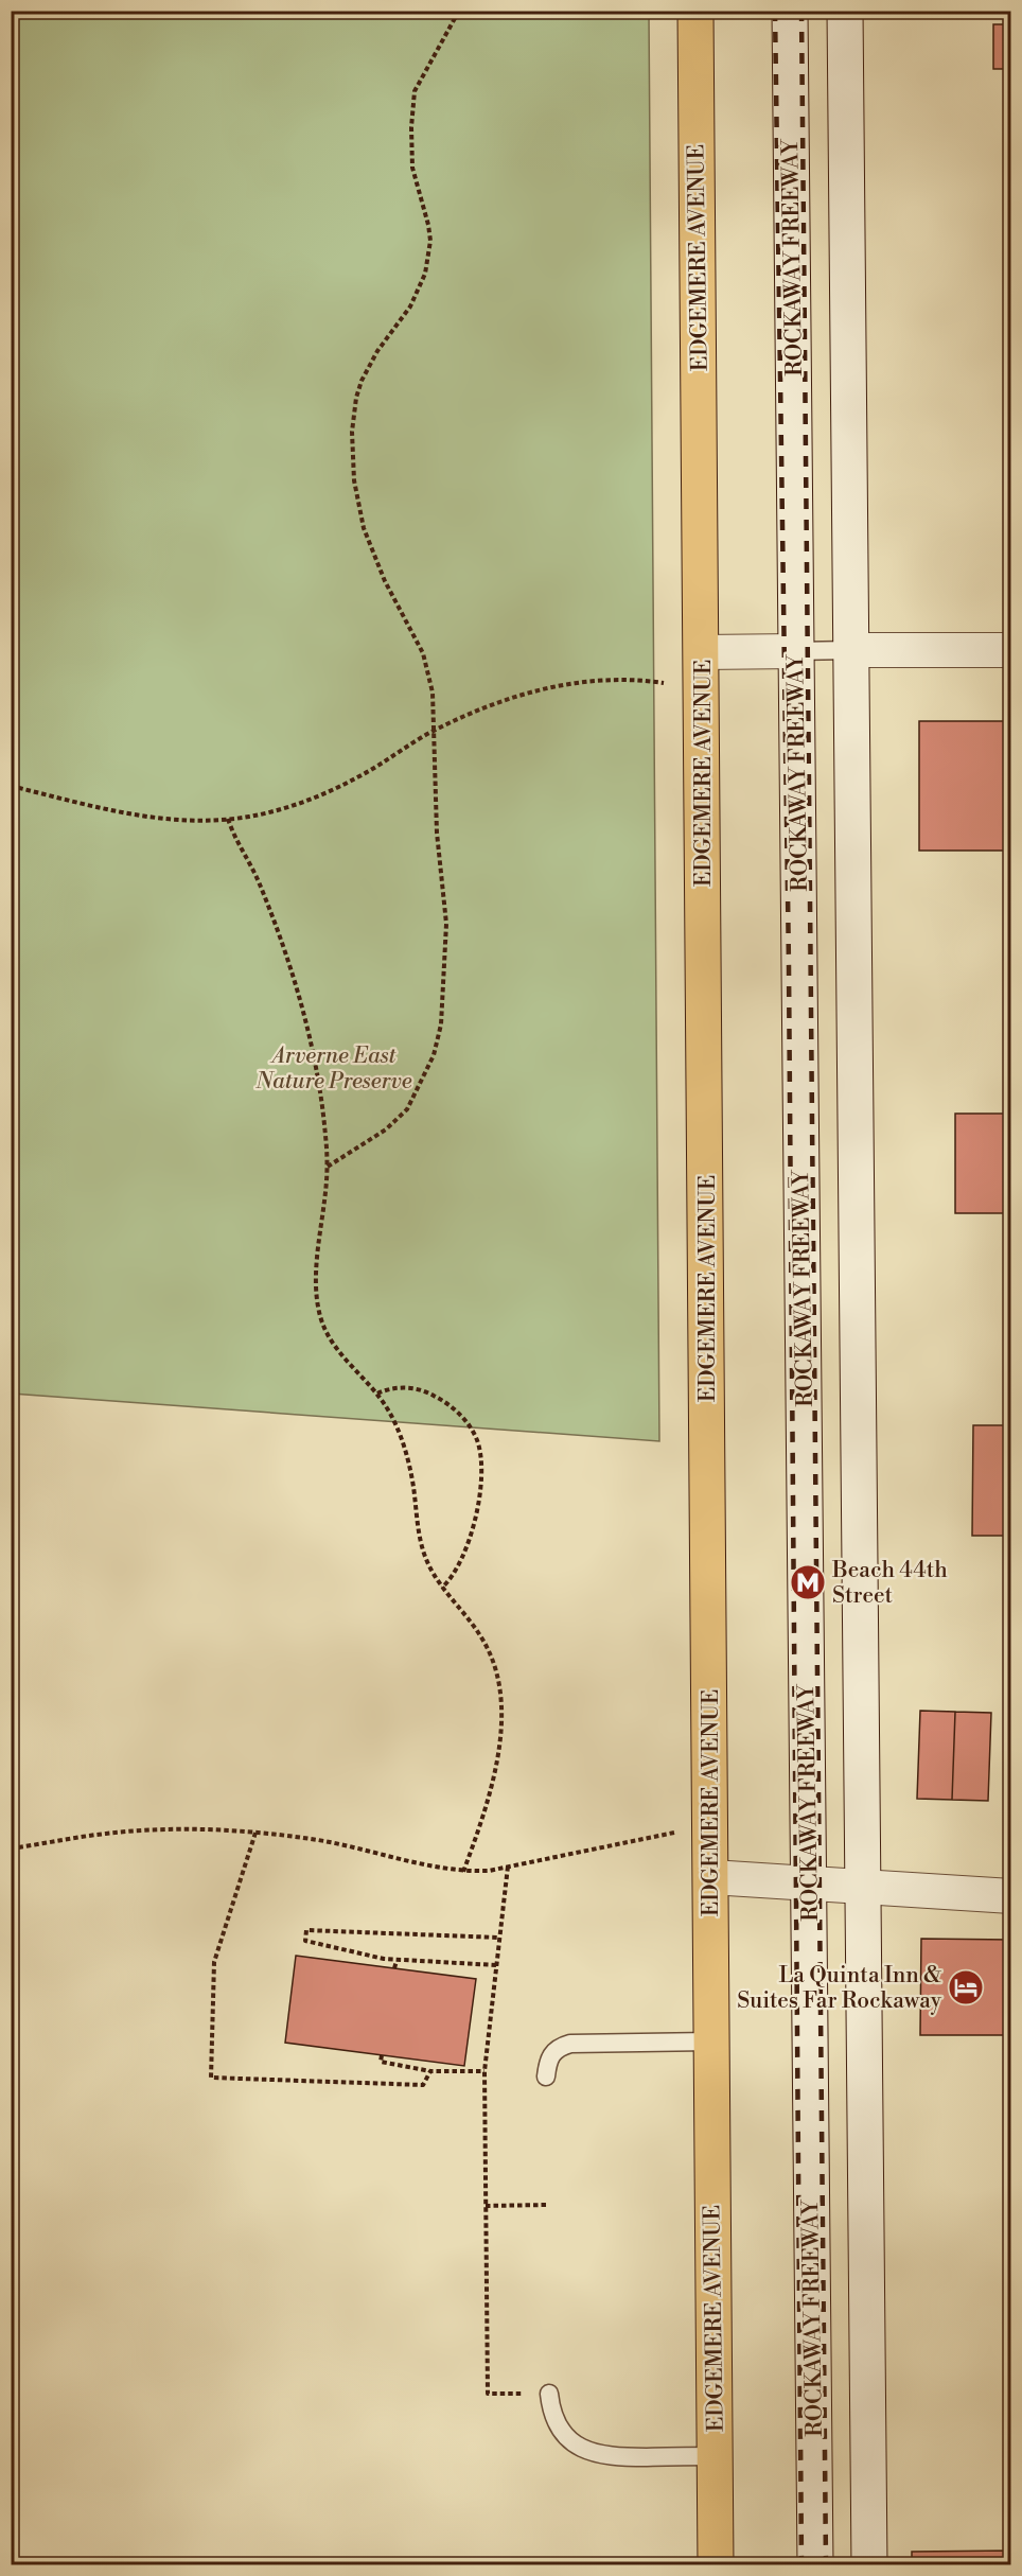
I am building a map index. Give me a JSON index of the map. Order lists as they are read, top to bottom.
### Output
{
  "streets": {
    "main road": ["EDGEMERE AVENUE"],
    "street": ["ROCKAWAY FREEWAY"]
  },
  "parks": ["Arverne East Nature Preserve"],
  "places": {
    "metro station": ["Beach 44th Street"],
    "hotel": ["La Quinta Inn & Suites Far Rockaway"]
  }
}
